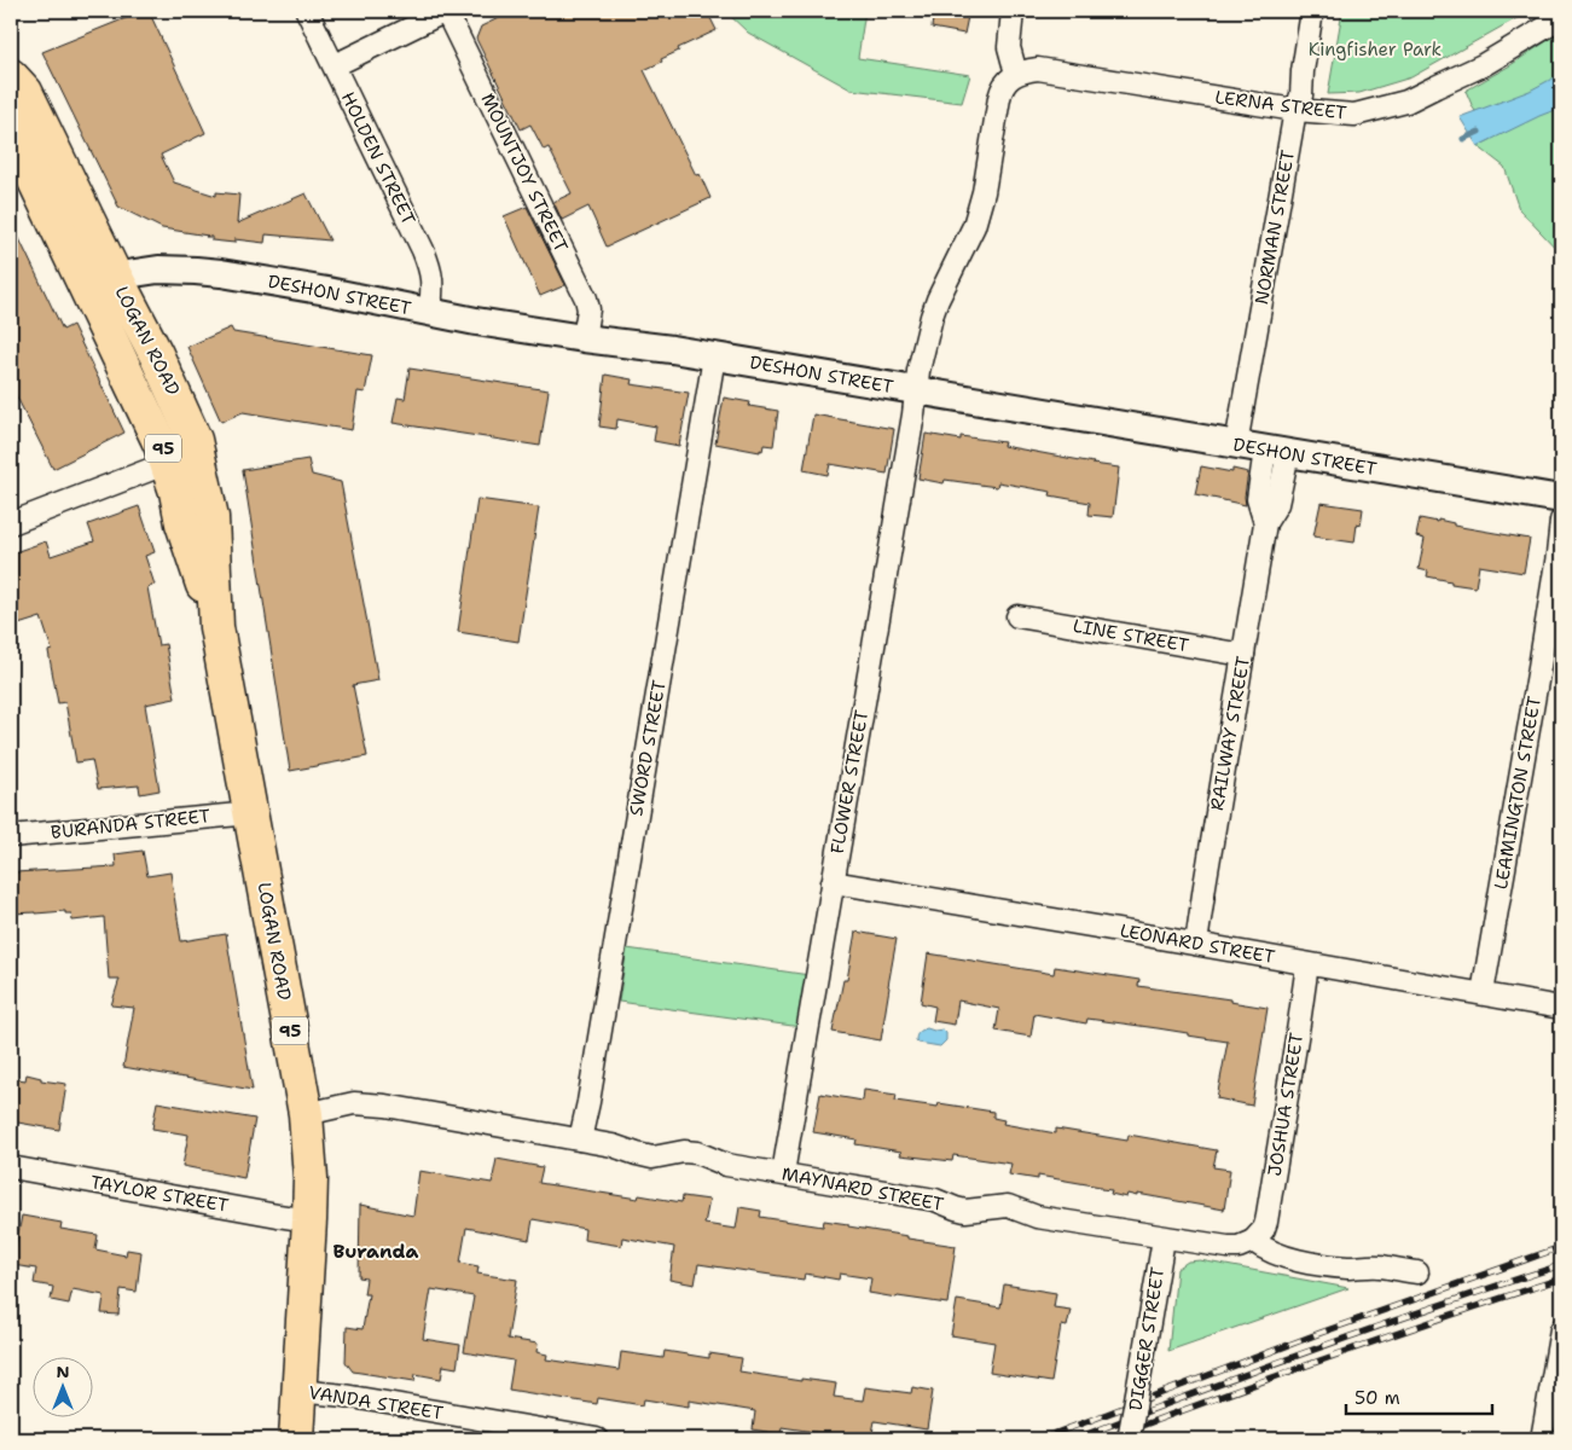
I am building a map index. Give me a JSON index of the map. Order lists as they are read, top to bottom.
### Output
{
  "streets": {
    "main road": ["LOGAN ROAD", "95"],
    "street": [
      "LERNA STREET",
      "HOLDEN STREET",
      "MOUNTJOY STREET",
      "NORMAN STREET",
      "DESHON STREET",
      "LINE STREET",
      "RAILWAY STREET",
      "SWORD STREET",
      "FLOWER STREET",
      "LEAMINGTON STREET",
      "BURANDA STREET",
      "LEONARD STREET",
      "JOSHUA STREET",
      "MAYNARD STREET",
      "TAYLOR STREET",
      "DIGGER STREET",
      "VANDA STREET"
    ]
  },
  "crossings": [
    ["LERNA STREET", "NORMAN STREET"],
    ["LERNA STREET", "FLOWER STREET"],
    ["HOLDEN STREET", "DESHON STREET"],
    ["MOUNTJOY STREET", "DESHON STREET"],
    ["NORMAN STREET", "DESHON STREET"],
    ["DESHON STREET", "LOGAN ROAD"],
    ["DESHON STREET", "RAILWAY STREET"],
    ["DESHON STREET", "SWORD STREET"],
    ["DESHON STREET", "FLOWER STREET"],
    ["LOGAN ROAD", "BURANDA STREET"],
    ["LOGAN ROAD", "MAYNARD STREET"],
    ["LOGAN ROAD", "TAYLOR STREET"],
    ["LOGAN ROAD", "VANDA STREET"],
    ["LINE STREET", "RAILWAY STREET"],
    ["RAILWAY STREET", "LEONARD STREET"],
    ["SWORD STREET", "MAYNARD STREET"],
    ["FLOWER STREET", "LEONARD STREET"],
    ["FLOWER STREET", "MAYNARD STREET"],
    ["LEAMINGTON STREET", "LEONARD STREET"],
    ["LEONARD STREET", "JOSHUA STREET"],
    ["JOSHUA STREET", "MAYNARD STREET"],
    ["MAYNARD STREET", "DIGGER STREET"]
  ],
  "districts": ["Buranda"],
  "parks": ["Kingfisher Park"],
  "scale_bar": "50 m",
  "north": "top"
}
